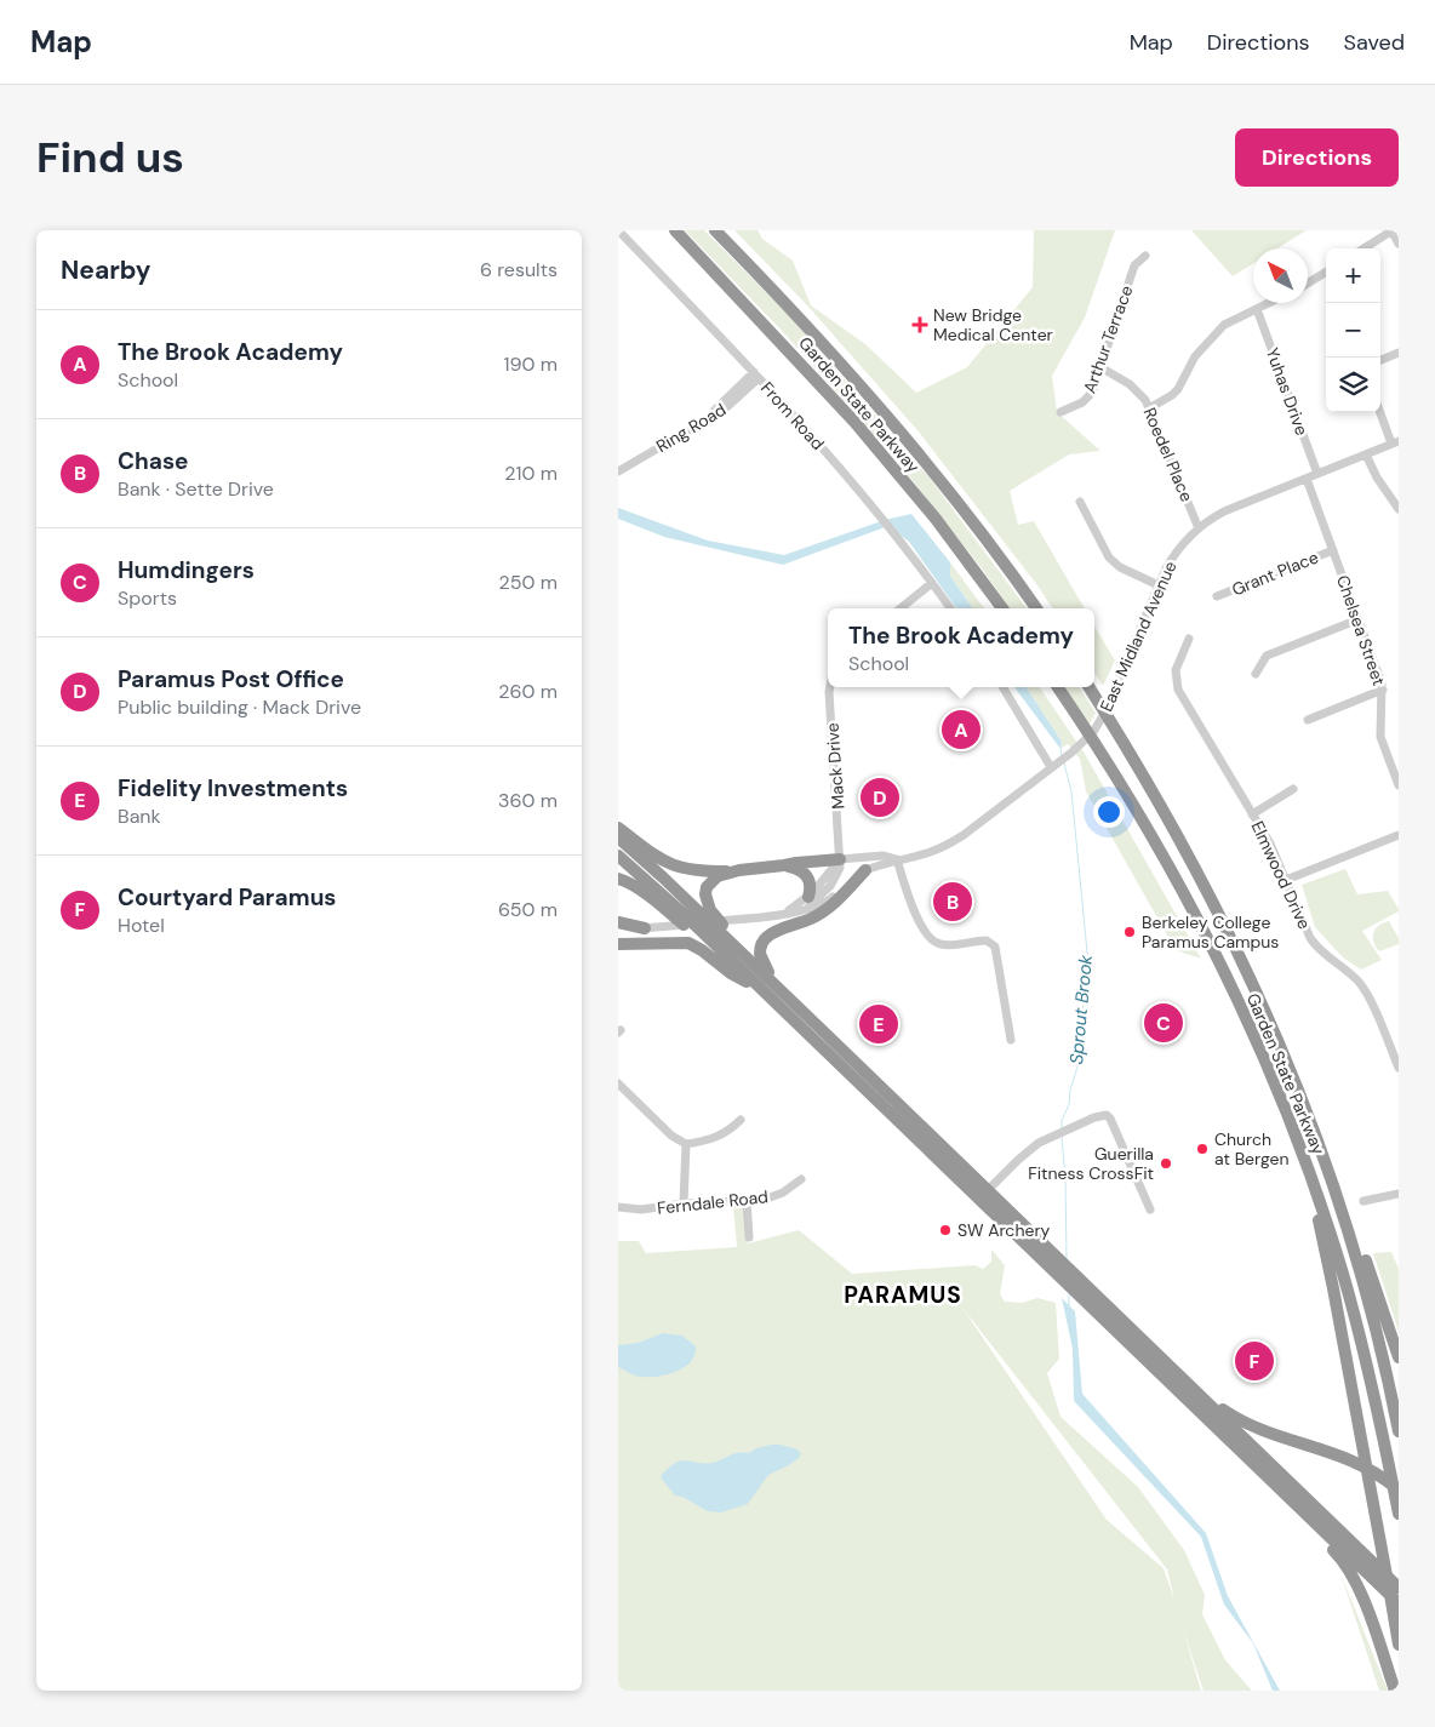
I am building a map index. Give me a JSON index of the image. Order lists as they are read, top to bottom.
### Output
{
  "streets": {
    "highway": ["Garden State Parkway"],
    "street": [
      "Arthur Terrace",
      "Yuhas Drive",
      "From Road",
      "Ring Road",
      "Roedel Place",
      "Grant Place",
      "Chelsea Street",
      "East Midland Avenue",
      "Mack Drive",
      "Elmwood Drive",
      "Ferndale Road"
    ]
  },
  "crossings": [
    ["Arthur Terrace", "Roedel Place"],
    ["Yuhas Drive", "East Midland Avenue"],
    ["From Road", "Ring Road"],
    ["Roedel Place", "East Midland Avenue"],
    ["Grant Place", "Chelsea Street"],
    ["Chelsea Street", "East Midland Avenue"],
    ["East Midland Avenue", "Mack Drive"]
  ],
  "districts": ["PARAMUS"],
  "water": ["Sprout Brook"],
  "places": {
    "health": ["New Bridge Medical Center"],
    "other": [
      "Berkeley College Paramus Campus",
      "Church at Bergen",
      "Guerilla Fitness CrossFit",
      "SW Archery"
    ]
  },
  "north": "top left",
  "page": {
    "header": "Map",
    "nav": ["Map", "Directions", "Saved"],
    "buttons": "Directions",
    "title": "Find us",
    "heading": ["Nearby", "6 results"],
    "map_buttons": ["+", "−"],
    "list": [
      {
        "mark": "A",
        "name": "The Brook Academy",
        "note": "School",
        "value": "190 m"
      },
      {
        "mark": "B",
        "name": "Chase",
        "note": "Bank · Sette Drive",
        "value": "210 m"
      },
      {
        "mark": "C",
        "name": "Humdingers",
        "note": "Sports",
        "value": "250 m"
      },
      {
        "mark": "D",
        "name": "Paramus Post Office",
        "note": "Public building · Mack Drive",
        "value": "260 m"
      },
      {
        "mark": "E",
        "name": "Fidelity Investments",
        "note": "Bank",
        "value": "360 m"
      },
      {
        "mark": "F",
        "name": "Courtyard Paramus",
        "note": "Hotel",
        "value": "650 m"
      }
    ],
    "popup": ["The Brook Academy", "School"],
    "pins": [
      "A",
      "D",
      "B",
      "C",
      "E",
      "F"
    ]
  }
}
